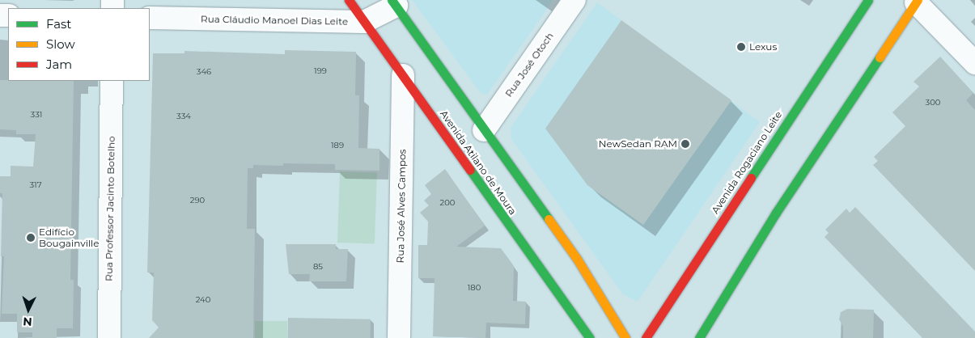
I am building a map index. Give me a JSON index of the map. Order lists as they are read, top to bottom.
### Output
{
  "streets": {
    "street": [
      "Rua Cláudio Manoel Dias Leite",
      "Rua José Otoch",
      "Avenida Atilano de Moura",
      "Avenida Rogaciano Leite",
      "Rua José Alves Campos",
      "Rua Professor Jacinto Botelho"
    ]
  },
  "crossings": [
    ["Rua Cláudio Manoel Dias Leite", "Avenida Atilano de Moura"],
    ["Avenida Atilano de Moura", "Rua José Alves Campos"]
  ],
  "places": ["Lexus", "NewSedan RAM", "Edifício Bougainville"],
  "house_numbers": [
    "199",
    "346",
    "300",
    "331",
    "334",
    "189",
    "317",
    "290",
    "200",
    "85",
    "180",
    "240"
  ],
  "legend": ["Fast", "Slow", "Jam"],
  "north": "bottom"
}
